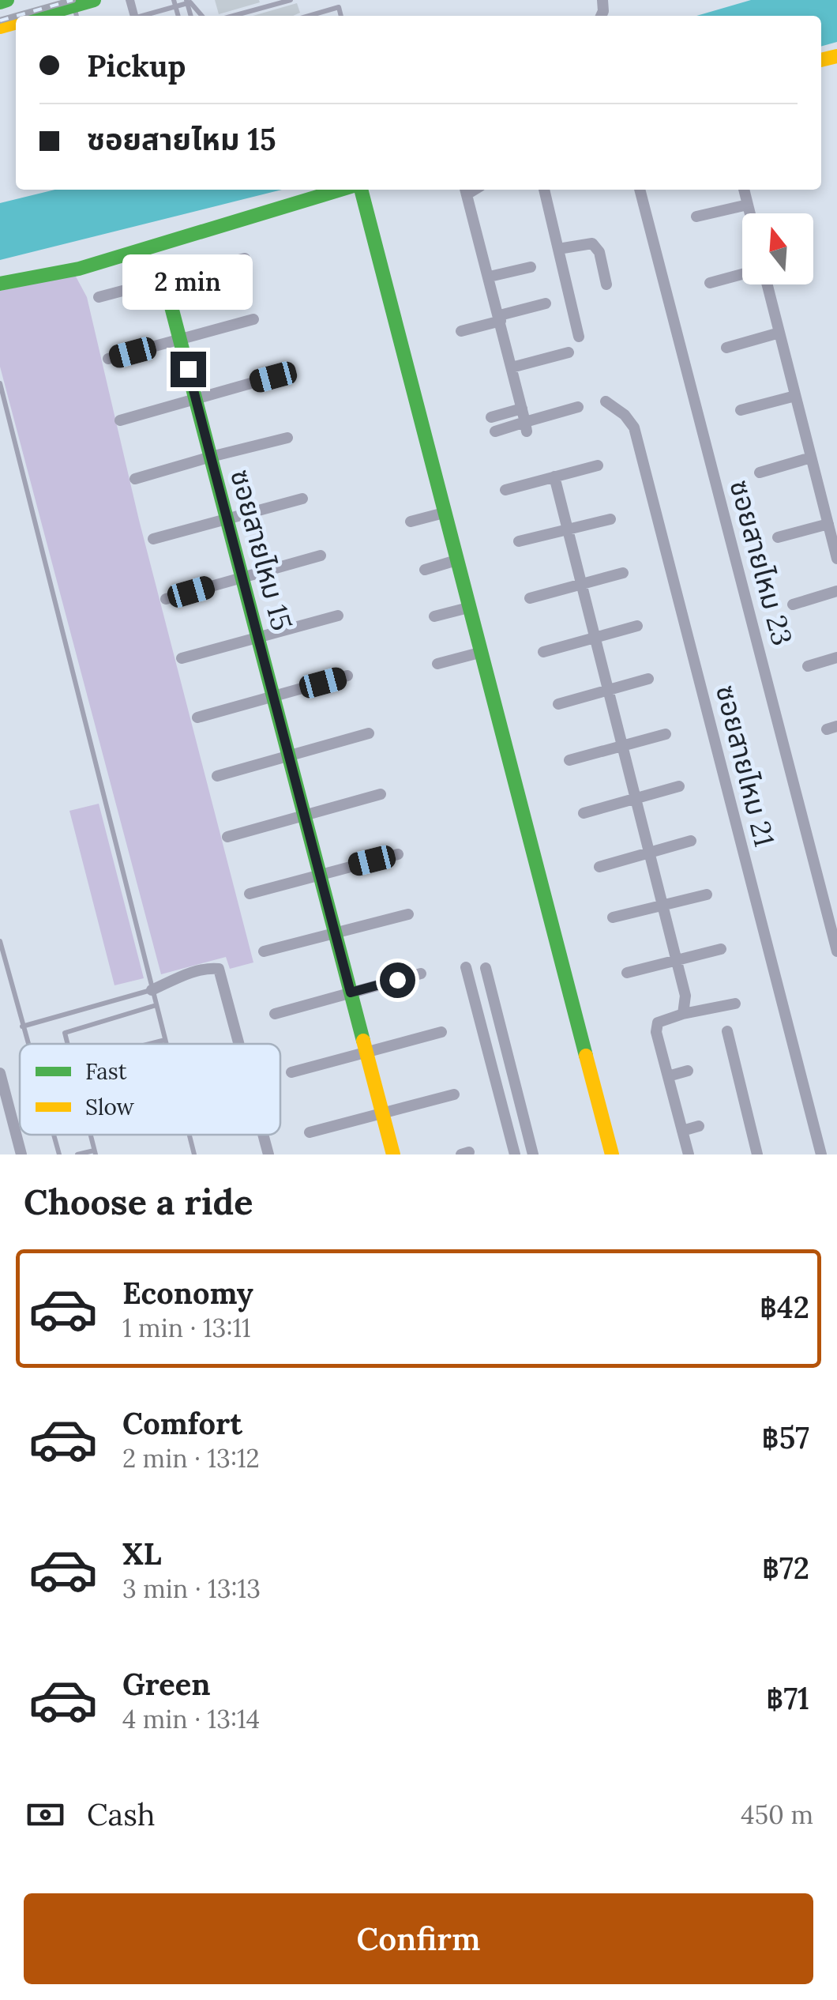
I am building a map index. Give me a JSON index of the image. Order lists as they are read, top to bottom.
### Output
{
  "streets": {
    "street": ["ซอยสายไหม 15", "ซอยสายไหม 23", "ซอยสายไหม 21"]
  },
  "legend": ["Fast", "Slow"],
  "north": "top",
  "page": {
    "banner": ["Pickup", "ซอยสายไหม 15"],
    "bubble": "2 min",
    "heading": "Choose a ride",
    "list": [
      {
        "name": "Economy",
        "note": "1 min · 13:11",
        "value": "฿42"
      },
      {
        "name": "Comfort",
        "note": "2 min · 13:12",
        "value": "฿57"
      },
      {
        "name": "XL",
        "note": "3 min · 13:13",
        "value": "฿72"
      },
      {
        "name": "Green",
        "note": "4 min · 13:14",
        "value": "฿71"
      }
    ],
    "pay": ["Cash", "450 m"],
    "buttons": "Confirm"
  }
}
